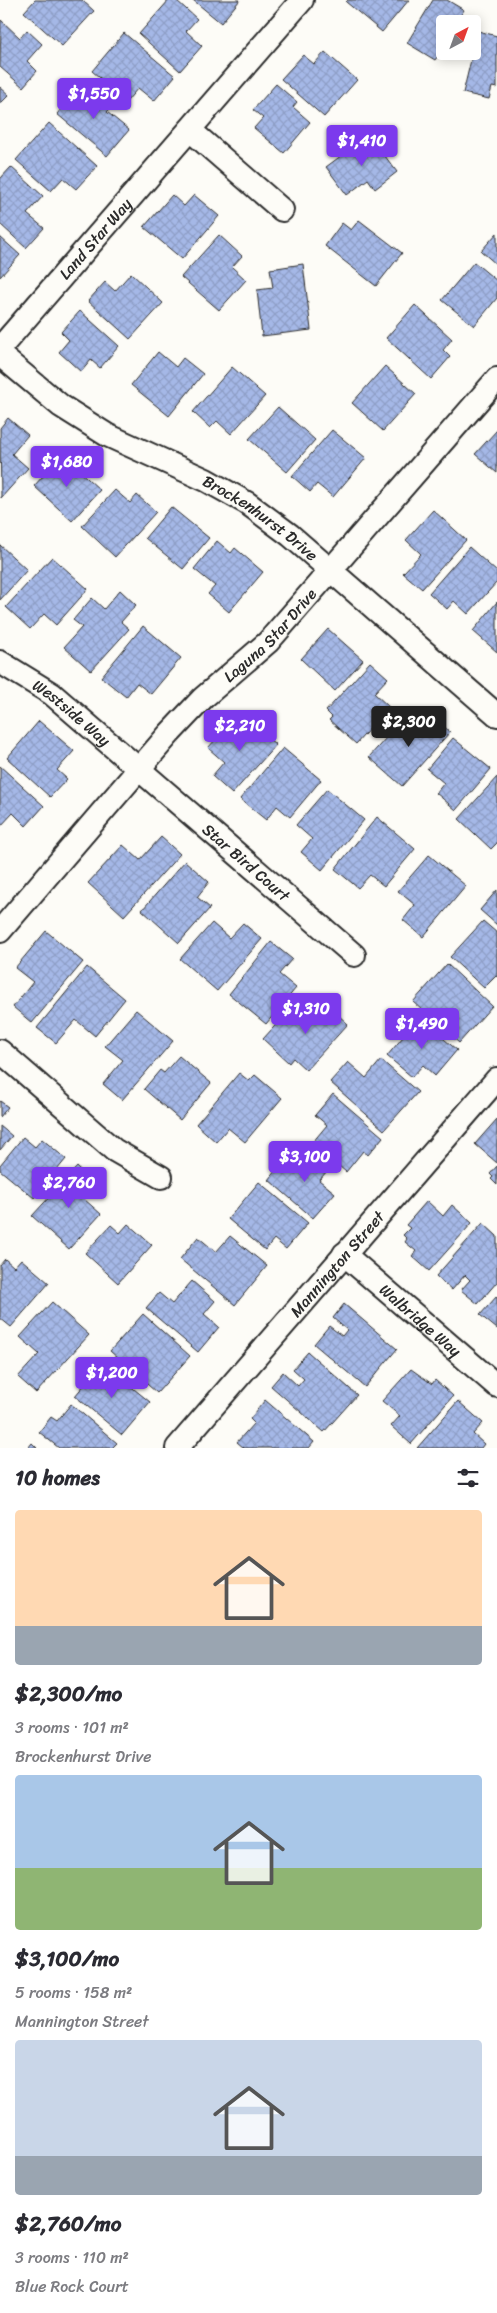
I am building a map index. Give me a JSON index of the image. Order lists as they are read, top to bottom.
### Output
{
  "streets": {
    "street": [
      "Land Star Way",
      "Brockenhurst Drive",
      "Laguna Star Drive",
      "Westside Way",
      "Star Bird Court",
      "Mannington Street",
      "Walbridge Way"
    ]
  },
  "crossings": [
    ["Brockenhurst Drive", "Laguna Star Drive"],
    ["Laguna Star Drive", "Westside Way"],
    ["Laguna Star Drive", "Star Bird Court"],
    ["Westside Way", "Star Bird Court"],
    ["Mannington Street", "Walbridge Way"]
  ],
  "north": "top right",
  "page": {
    "price": [
      "$1,550",
      "$1,410",
      "$1,680",
      "$2,300",
      "$2,210",
      "$1,310",
      "$1,490",
      "$3,100",
      "$2,760",
      "$1,200"
    ],
    "heading": "10 homes",
    "list": [
      {
        "name": "$2,300/mo",
        "note": "3 rooms · 101 m² · Brockenhurst Drive"
      },
      {
        "name": "$3,100/mo",
        "note": "5 rooms · 158 m² · Mannington Street"
      },
      {
        "name": "$2,760/mo",
        "note": "3 rooms · 110 m² · Blue Rock Court"
      }
    ]
  }
}
